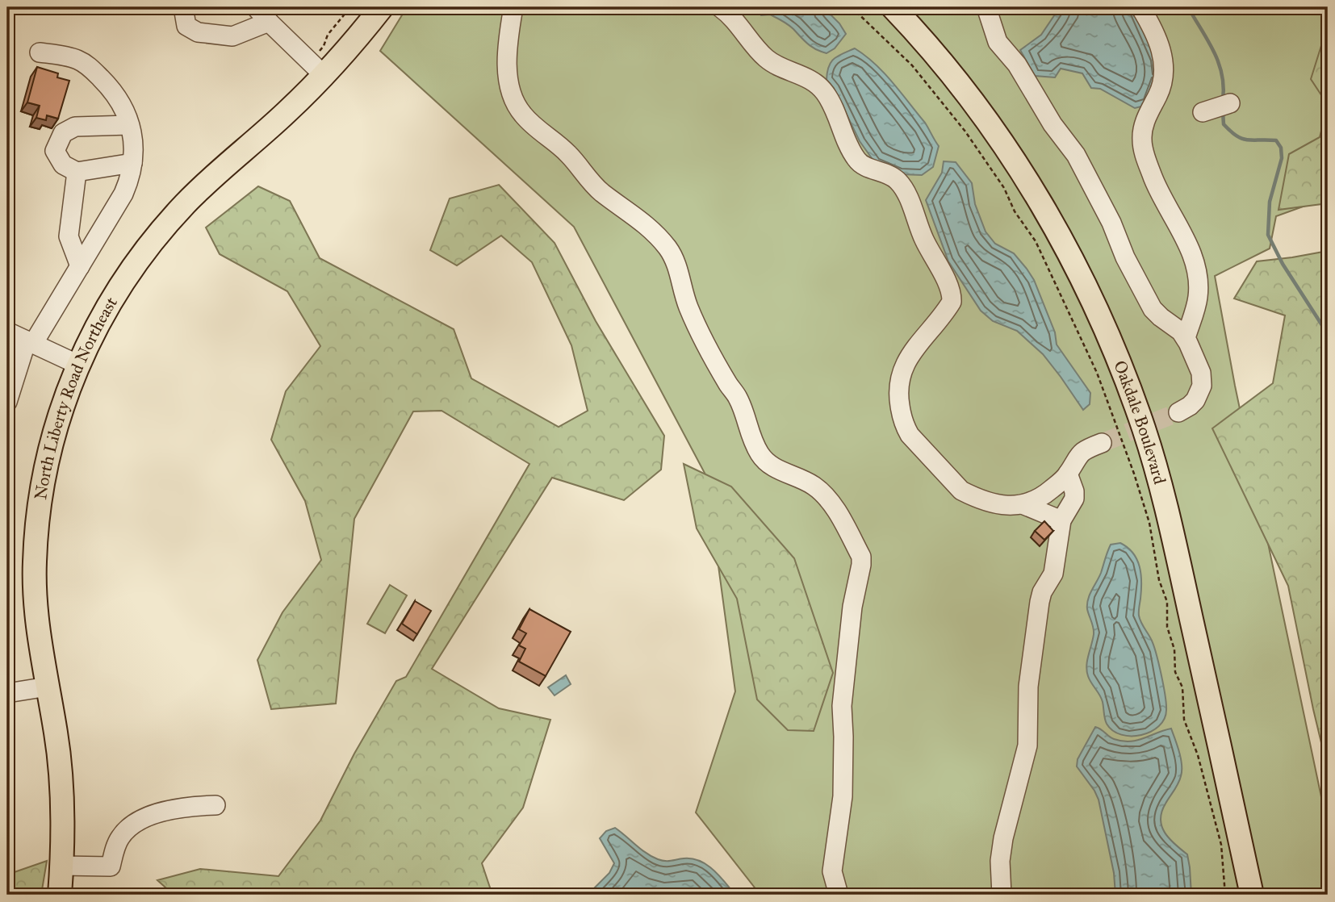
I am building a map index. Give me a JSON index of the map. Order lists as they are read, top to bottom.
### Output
{
  "streets": {
    "main road": ["North Liberty Road Northeast", "Oakdale Boulevard"]
  }
}
